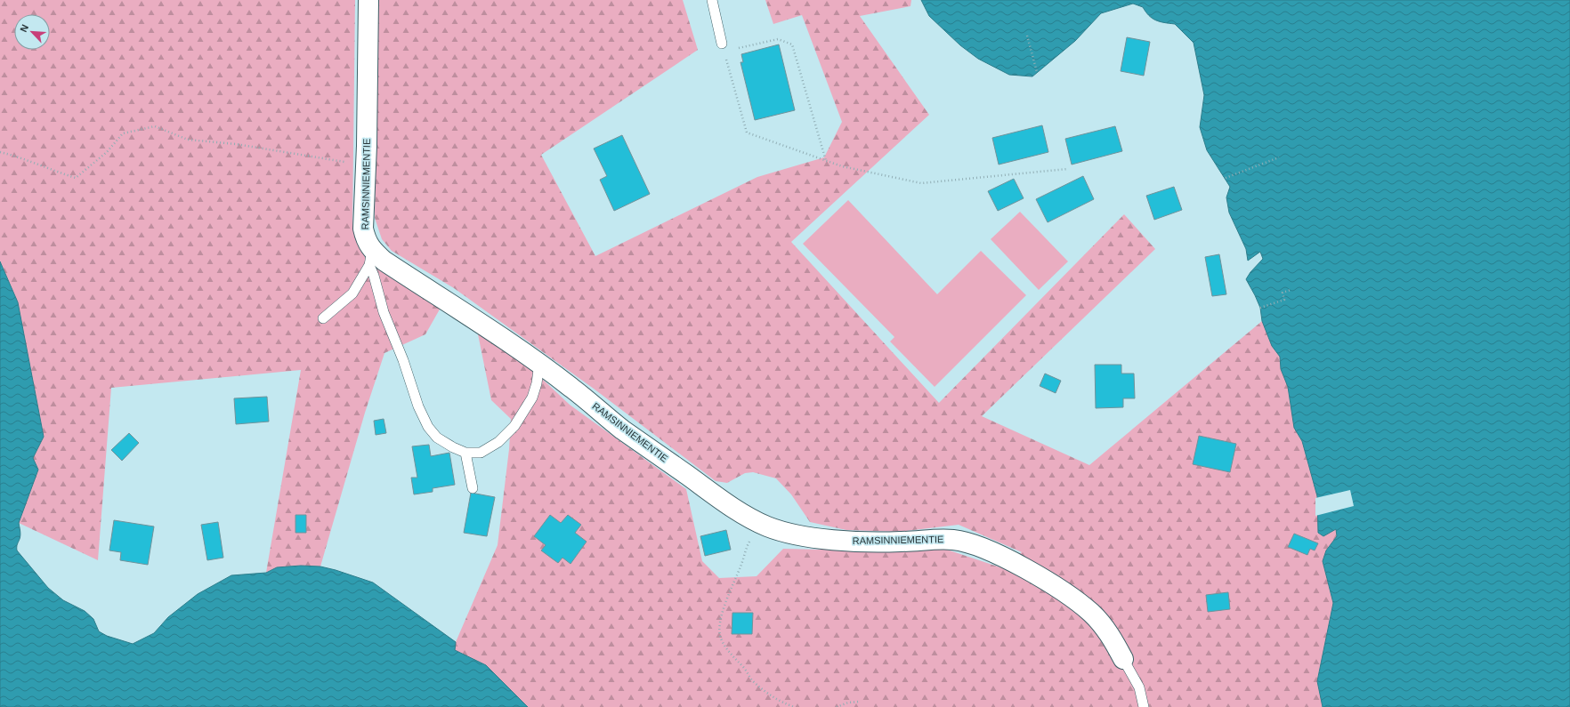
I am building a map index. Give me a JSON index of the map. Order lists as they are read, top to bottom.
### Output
{
  "streets": {
    "street": ["RAMSINNIEMENTIE"]
  },
  "north": "top left"
}
